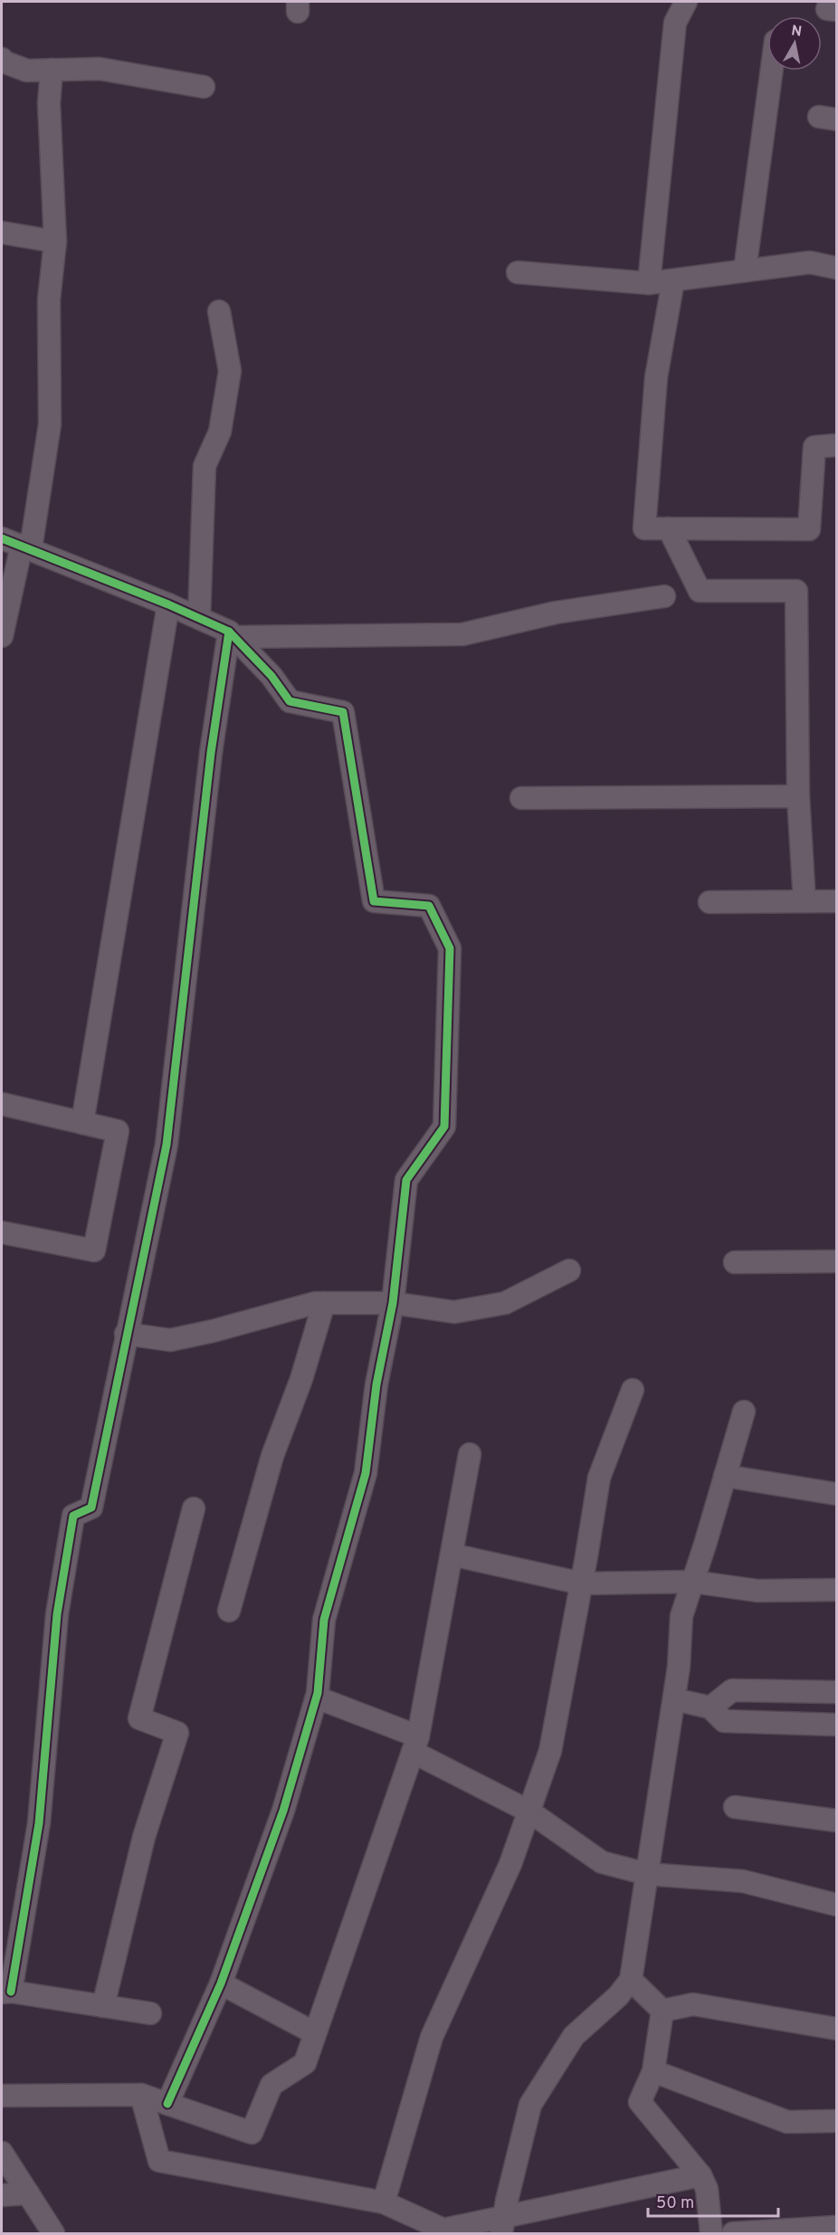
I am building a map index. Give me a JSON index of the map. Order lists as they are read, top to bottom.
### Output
{
  "scale_bar": "50 m",
  "north": "top"
}
